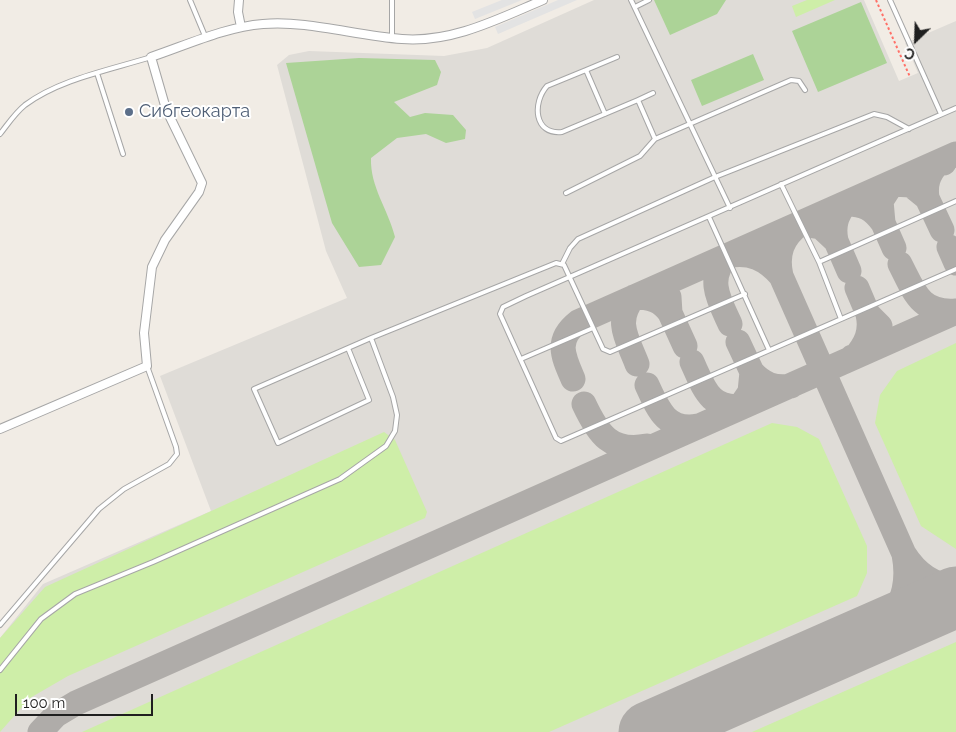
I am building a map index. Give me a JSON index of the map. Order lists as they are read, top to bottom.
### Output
{
  "places": ["Сибгеокарта"],
  "scale_bar": "100 m",
  "north": "bottom left"
}
